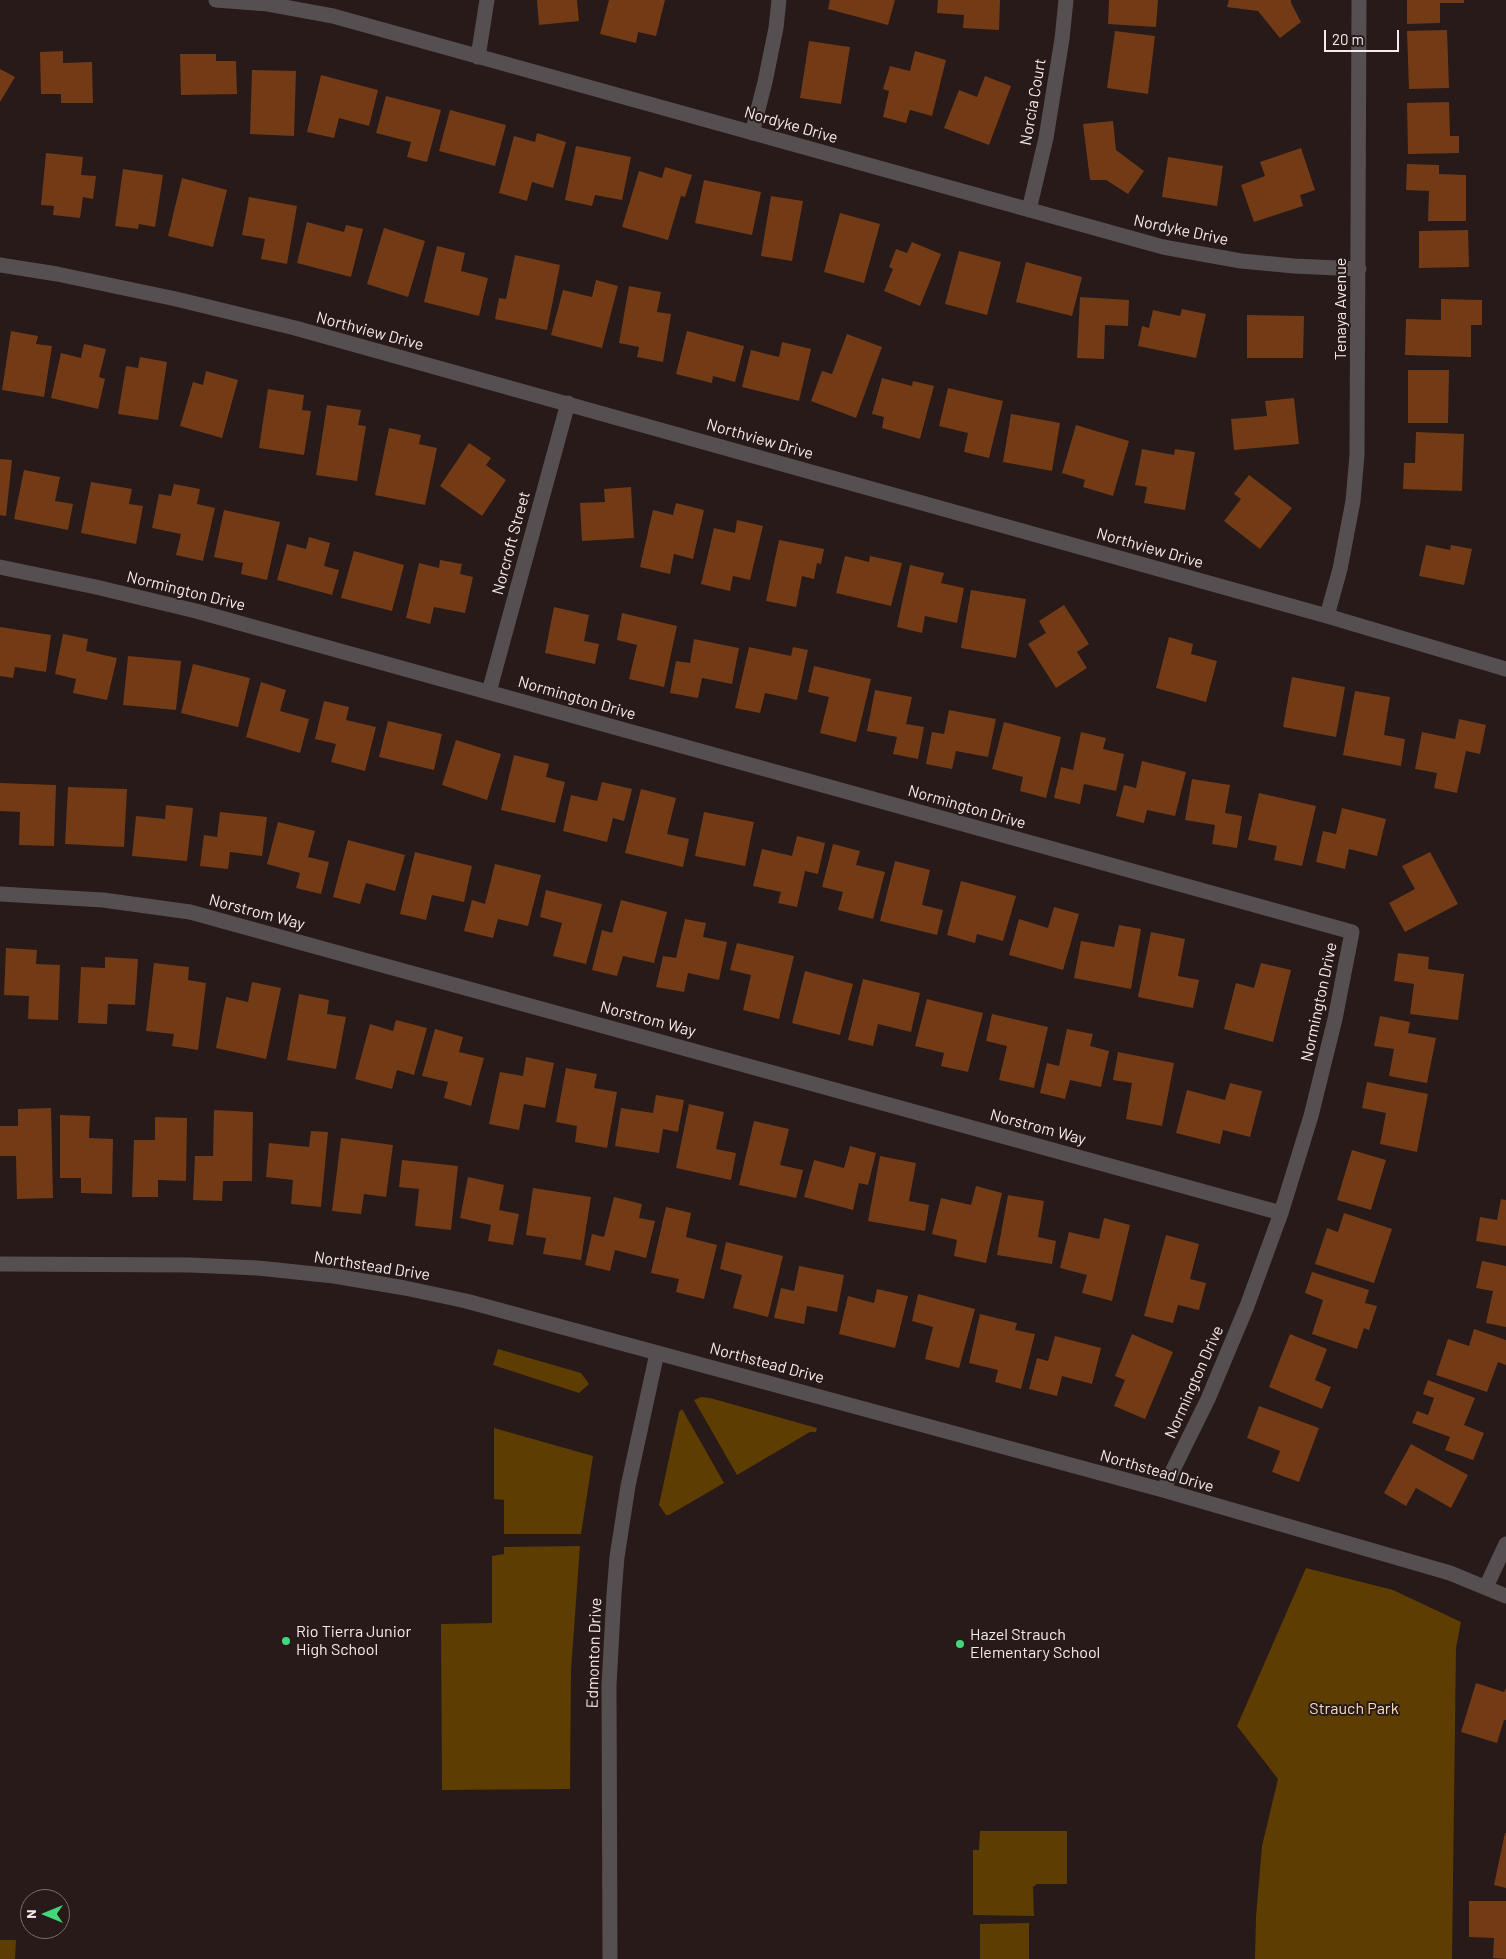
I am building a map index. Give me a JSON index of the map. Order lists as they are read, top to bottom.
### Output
{
  "streets": {
    "street": [
      "Norcia Court",
      "Nordyke Drive",
      "Tenaya Avenue",
      "Northview Drive",
      "Norcroft Street",
      "Normington Drive",
      "Norstrom Way",
      "Northstead Drive",
      "Edmonton Drive"
    ]
  },
  "crossings": [
    ["Norcia Court", "Nordyke Drive"],
    ["Nordyke Drive", "Tenaya Avenue"],
    ["Tenaya Avenue", "Northview Drive"],
    ["Northview Drive", "Norcroft Street"],
    ["Norcroft Street", "Normington Drive"],
    ["Normington Drive", "Norstrom Way"],
    ["Normington Drive", "Northstead Drive"],
    ["Northstead Drive", "Edmonton Drive"]
  ],
  "parks": ["Strauch Park"],
  "places": ["Rio Tierra Junior High School", "Hazel Strauch Elementary School"],
  "scale_bar": "20 m",
  "north": "left"
}
